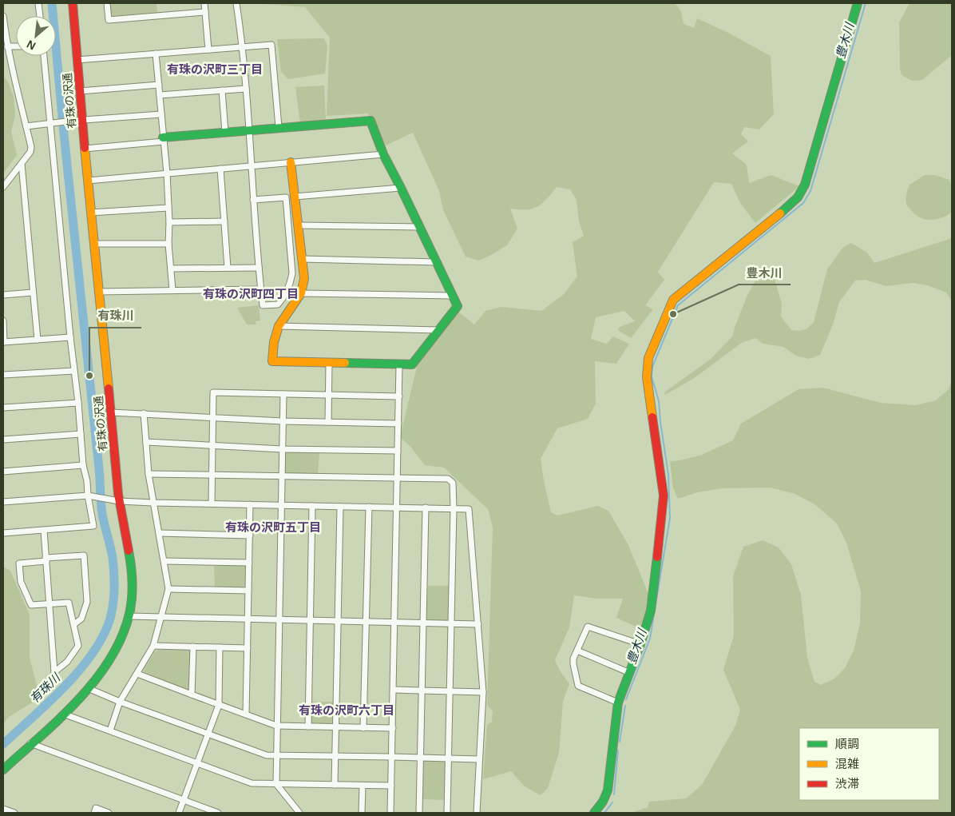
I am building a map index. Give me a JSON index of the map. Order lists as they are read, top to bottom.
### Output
{
  "streets": {
    "street": ["有珠の沢通"]
  },
  "districts": [
    "有珠の沢町三丁目",
    "有珠の沢町四丁目",
    "有珠の沢町五丁目",
    "有珠の沢町六丁目"
  ],
  "water": ["豊木川", "有珠川"],
  "places": ["豊木川", "有珠川"],
  "legend": ["順調", "混雑", "渋滞"],
  "north": "bottom left"
}
